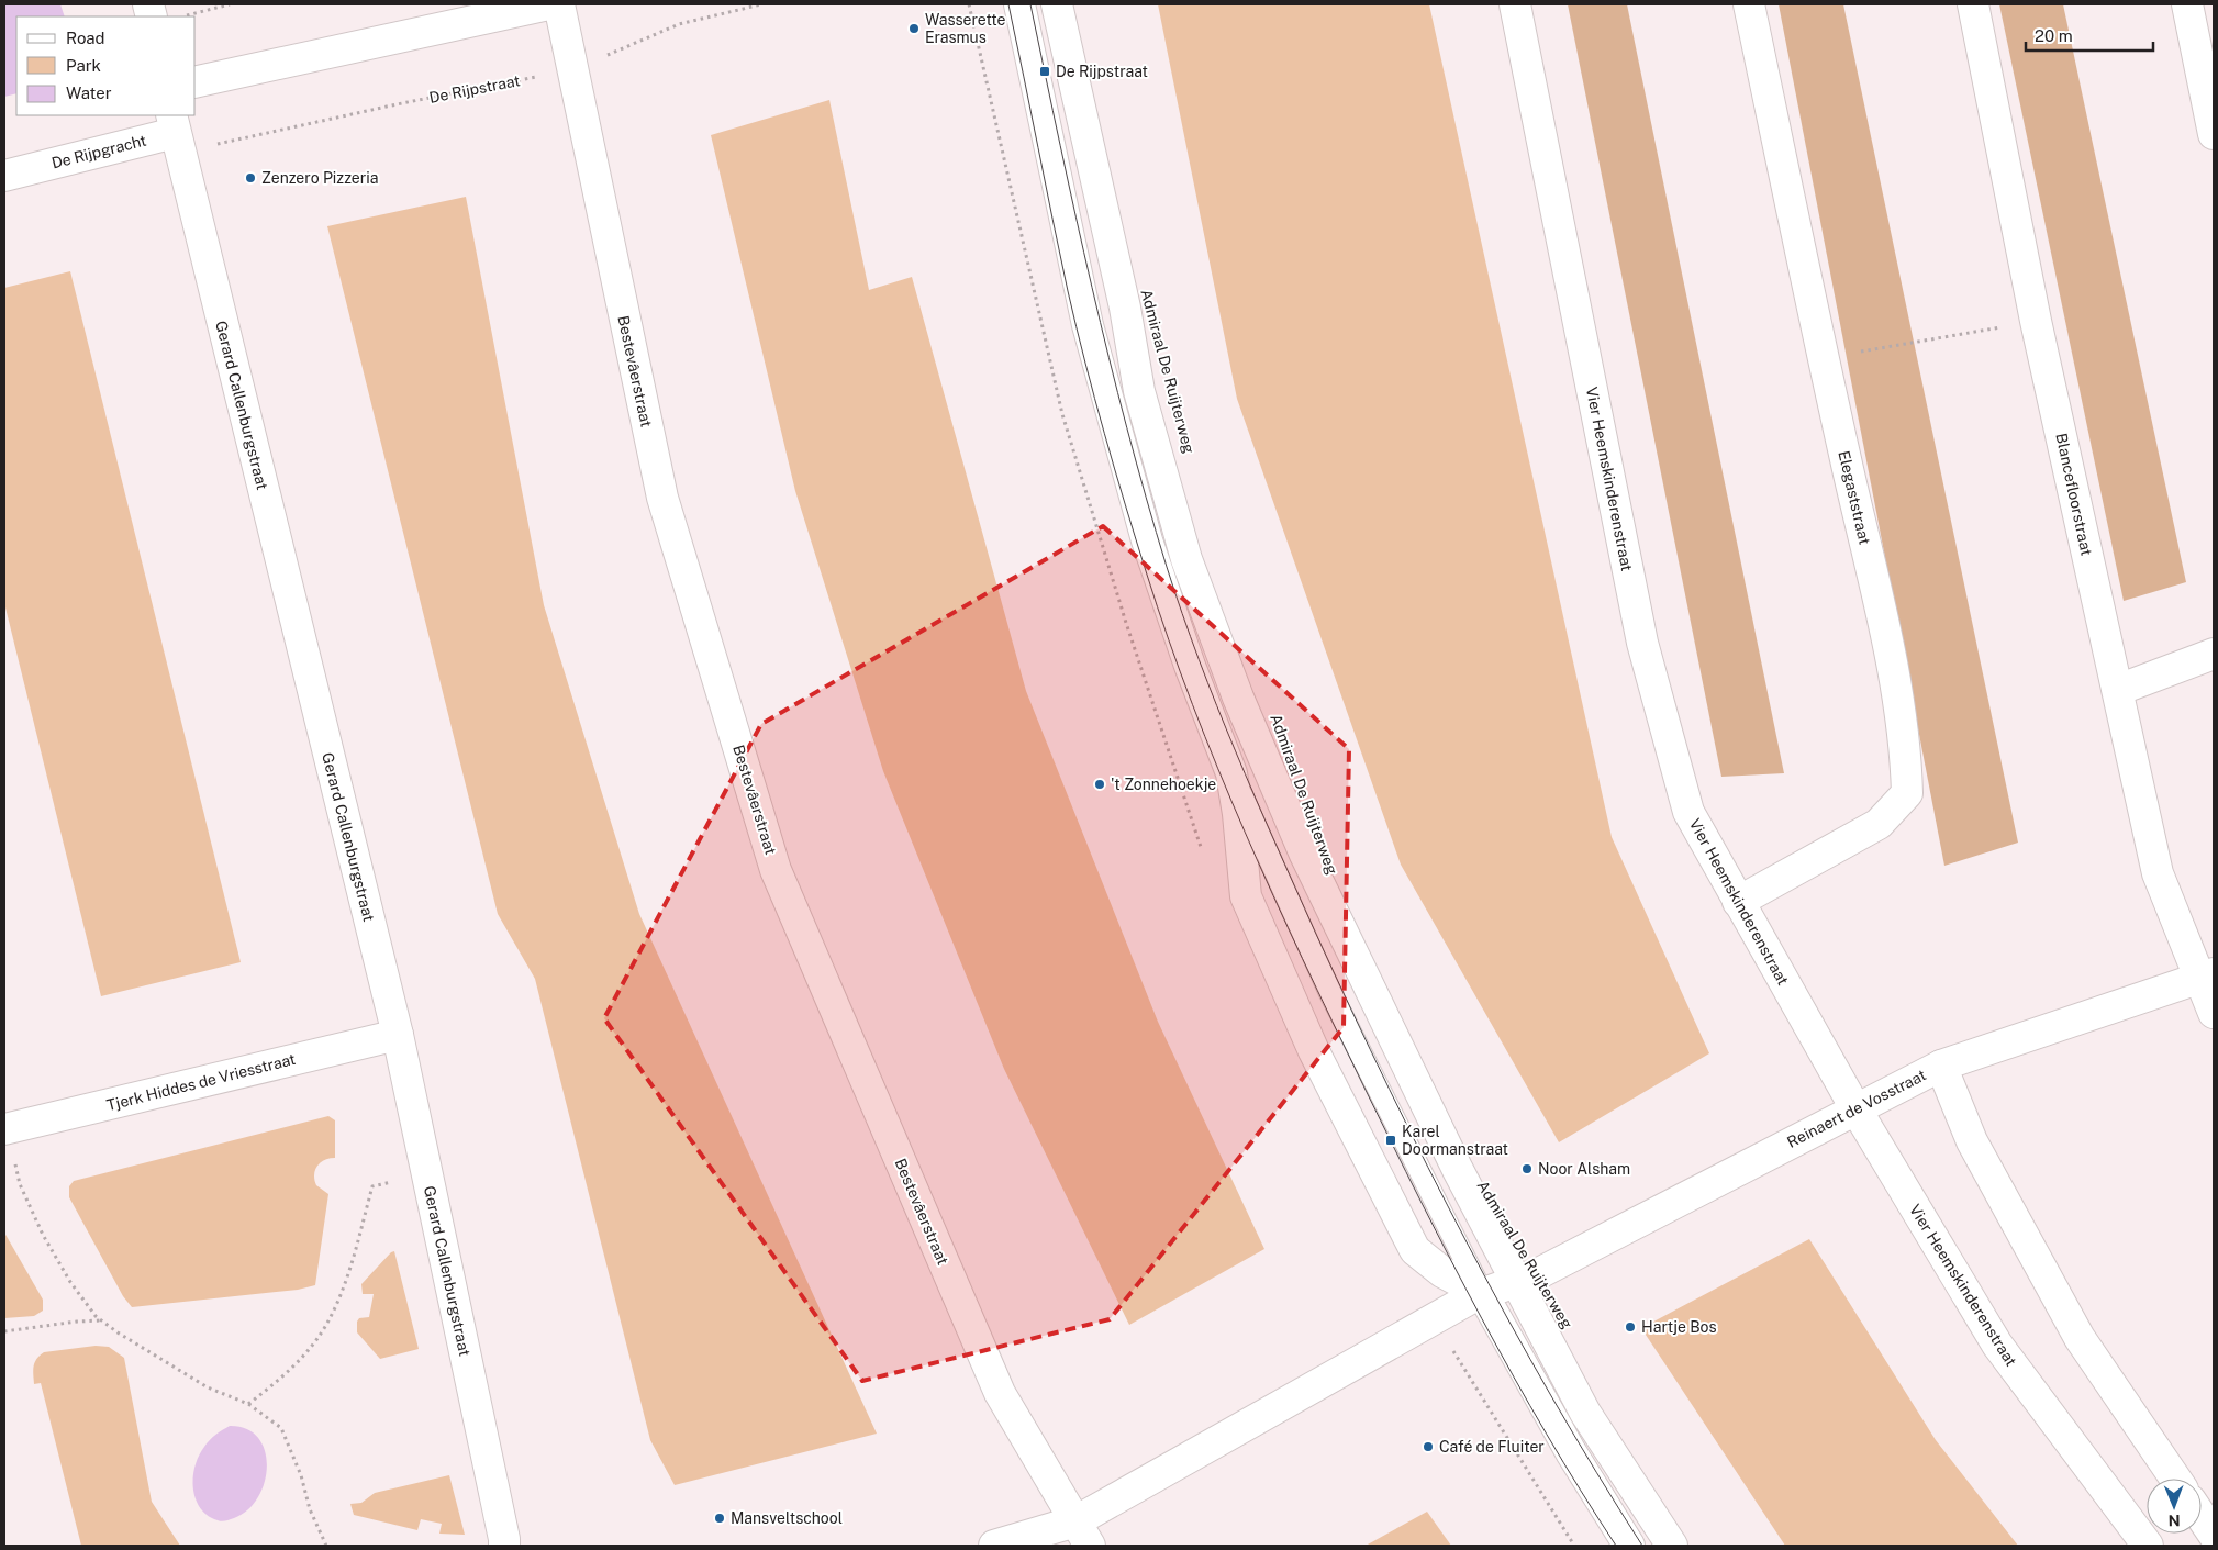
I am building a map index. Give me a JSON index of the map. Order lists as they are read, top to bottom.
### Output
{
  "streets": {
    "street": [
      "De Rijpgracht",
      "Bestevâerstraat",
      "Admiraal De Ruijterweg",
      "Gerard Callenburgstraat",
      "Vier Heemskinderenstraat",
      "Blancefloorstraat",
      "Elegaststraat",
      "Tjerk Hiddes de Vriesstraat",
      "Reinaert de Vosstraat"
    ],
    "path": ["De Rijpstraat"]
  },
  "crossings": [
    ["De Rijpstraat", "De Rijpgracht"],
    ["De Rijpstraat", "Bestevâerstraat"],
    ["De Rijpstraat", "Gerard Callenburgstraat"],
    ["De Rijpgracht", "Gerard Callenburgstraat"],
    ["Admiraal De Ruijterweg", "Reinaert de Vosstraat"],
    ["Gerard Callenburgstraat", "Tjerk Hiddes de Vriesstraat"],
    ["Vier Heemskinderenstraat", "Elegaststraat"],
    ["Vier Heemskinderenstraat", "Reinaert de Vosstraat"],
    ["Blancefloorstraat", "Reinaert de Vosstraat"]
  ],
  "places": {
    "other": [
      "Wasserette Erasmus",
      "Zenzero Pizzeria",
      "'t Zonnehoekje",
      "Noor Alsham",
      "Hartje Bos",
      "Café de Fluiter",
      "Mansveltschool"
    ],
    "transit": ["De Rijpstraat", "Karel Doormanstraat"]
  },
  "legend": ["Road", "Park", "Water"],
  "scale_bar": "20 m",
  "north": "bottom"
}
